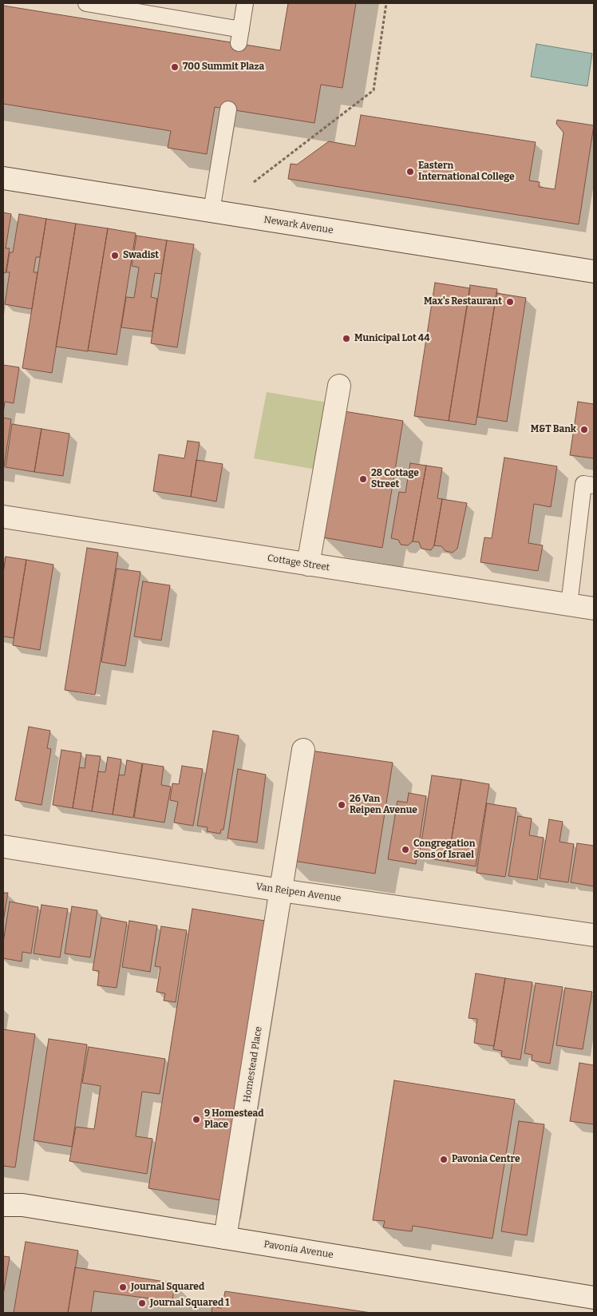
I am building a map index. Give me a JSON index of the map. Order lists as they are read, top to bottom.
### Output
{
  "streets": {
    "street": [
      "Newark Avenue",
      "Cottage Street",
      "Van Reipen Avenue",
      "Homestead Place",
      "Pavonia Avenue"
    ]
  },
  "crossings": [
    ["Van Reipen Avenue", "Homestead Place"],
    ["Homestead Place", "Pavonia Avenue"]
  ],
  "places": [
    "700 Summit Plaza",
    "Eastern International College",
    "Swadist",
    "Max's Restaurant",
    "Municipal Lot 44",
    "M&T Bank",
    "28 Cottage Street",
    "26 Van Reipen Avenue",
    "Congregation Sons of Israel",
    "9 Homestead Place",
    "Pavonia Centre",
    "Journal Squared",
    "Journal Squared 1"
  ]
}
